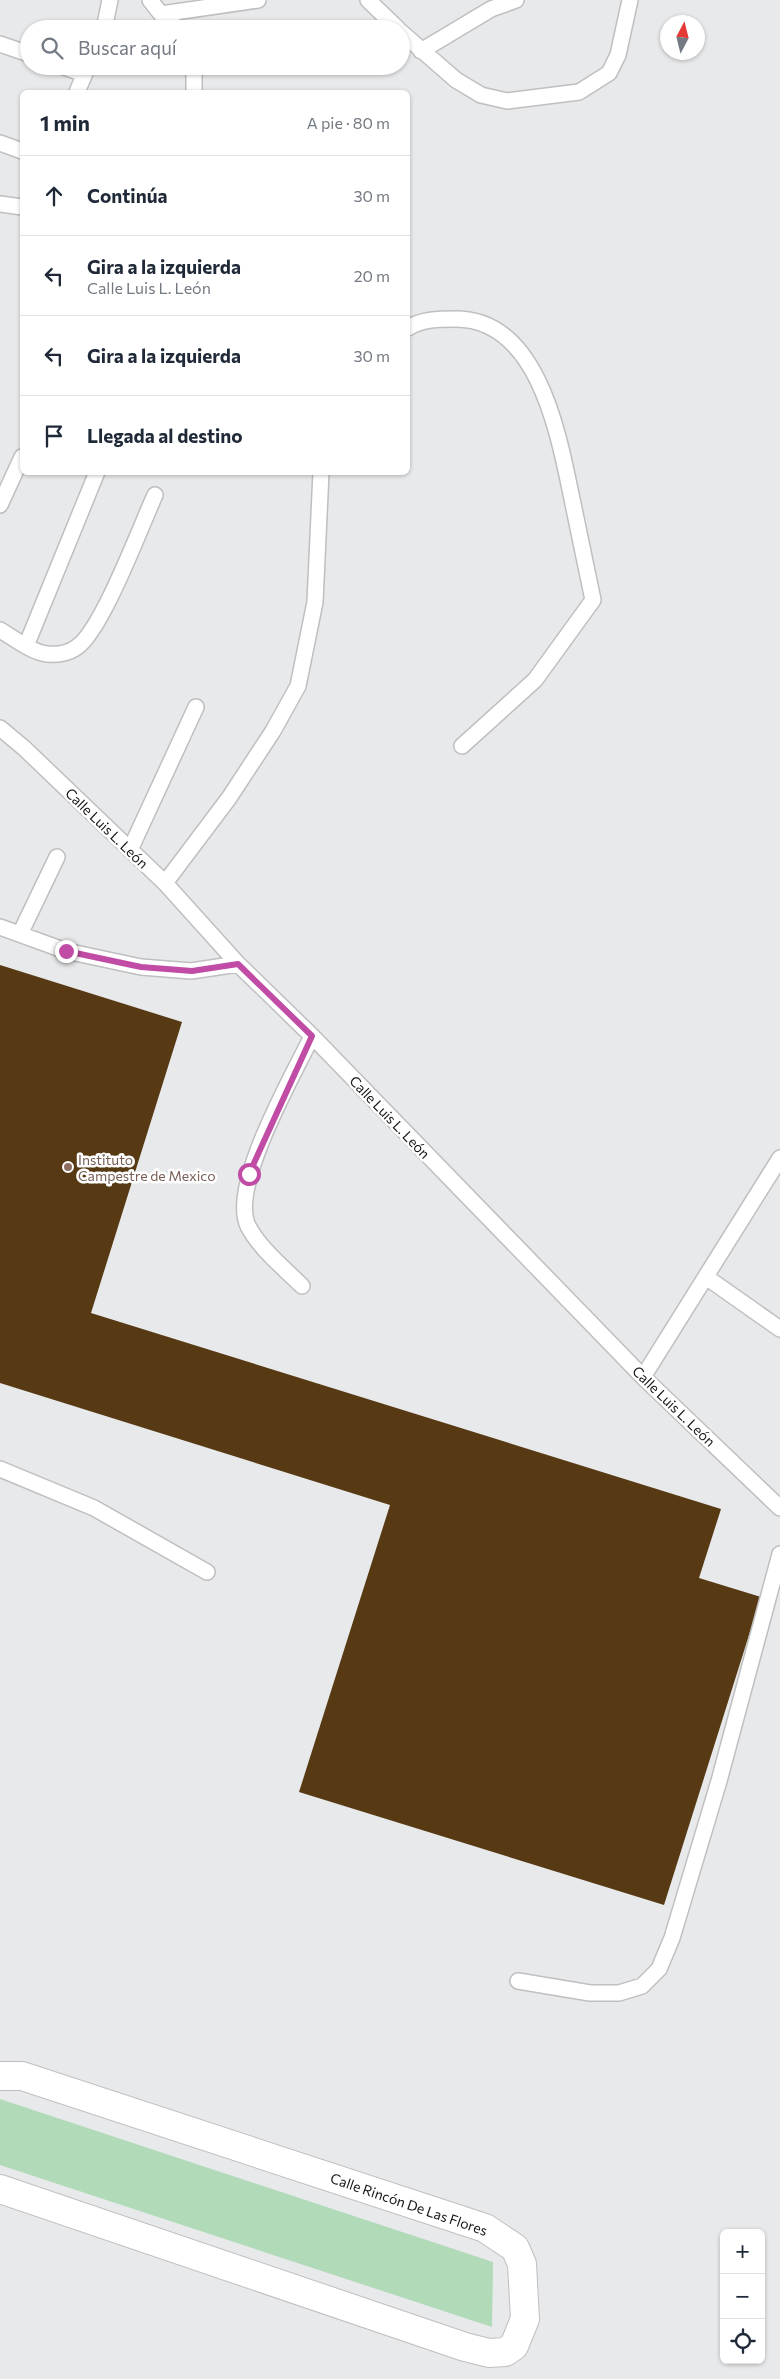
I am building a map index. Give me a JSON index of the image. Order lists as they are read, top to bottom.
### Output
{
  "streets": {
    "street": ["Calle Rincón De Las Flores"],
    "lane": ["Calle Luis L. León"]
  },
  "places": ["Instituto Campestre de Mexico"],
  "north": "top",
  "page": {
    "search": "Buscar aquí",
    "heading": ["1 min", "A pie · 80 m"],
    "list": [
      ["Continúa", "30 m"],
      ["Gira a la izquierda", "Calle Luis L. León", "20 m"],
      ["Gira a la izquierda", "30 m"],
      "Llegada al destino"
    ],
    "map_buttons": ["+", "−"]
  }
}
